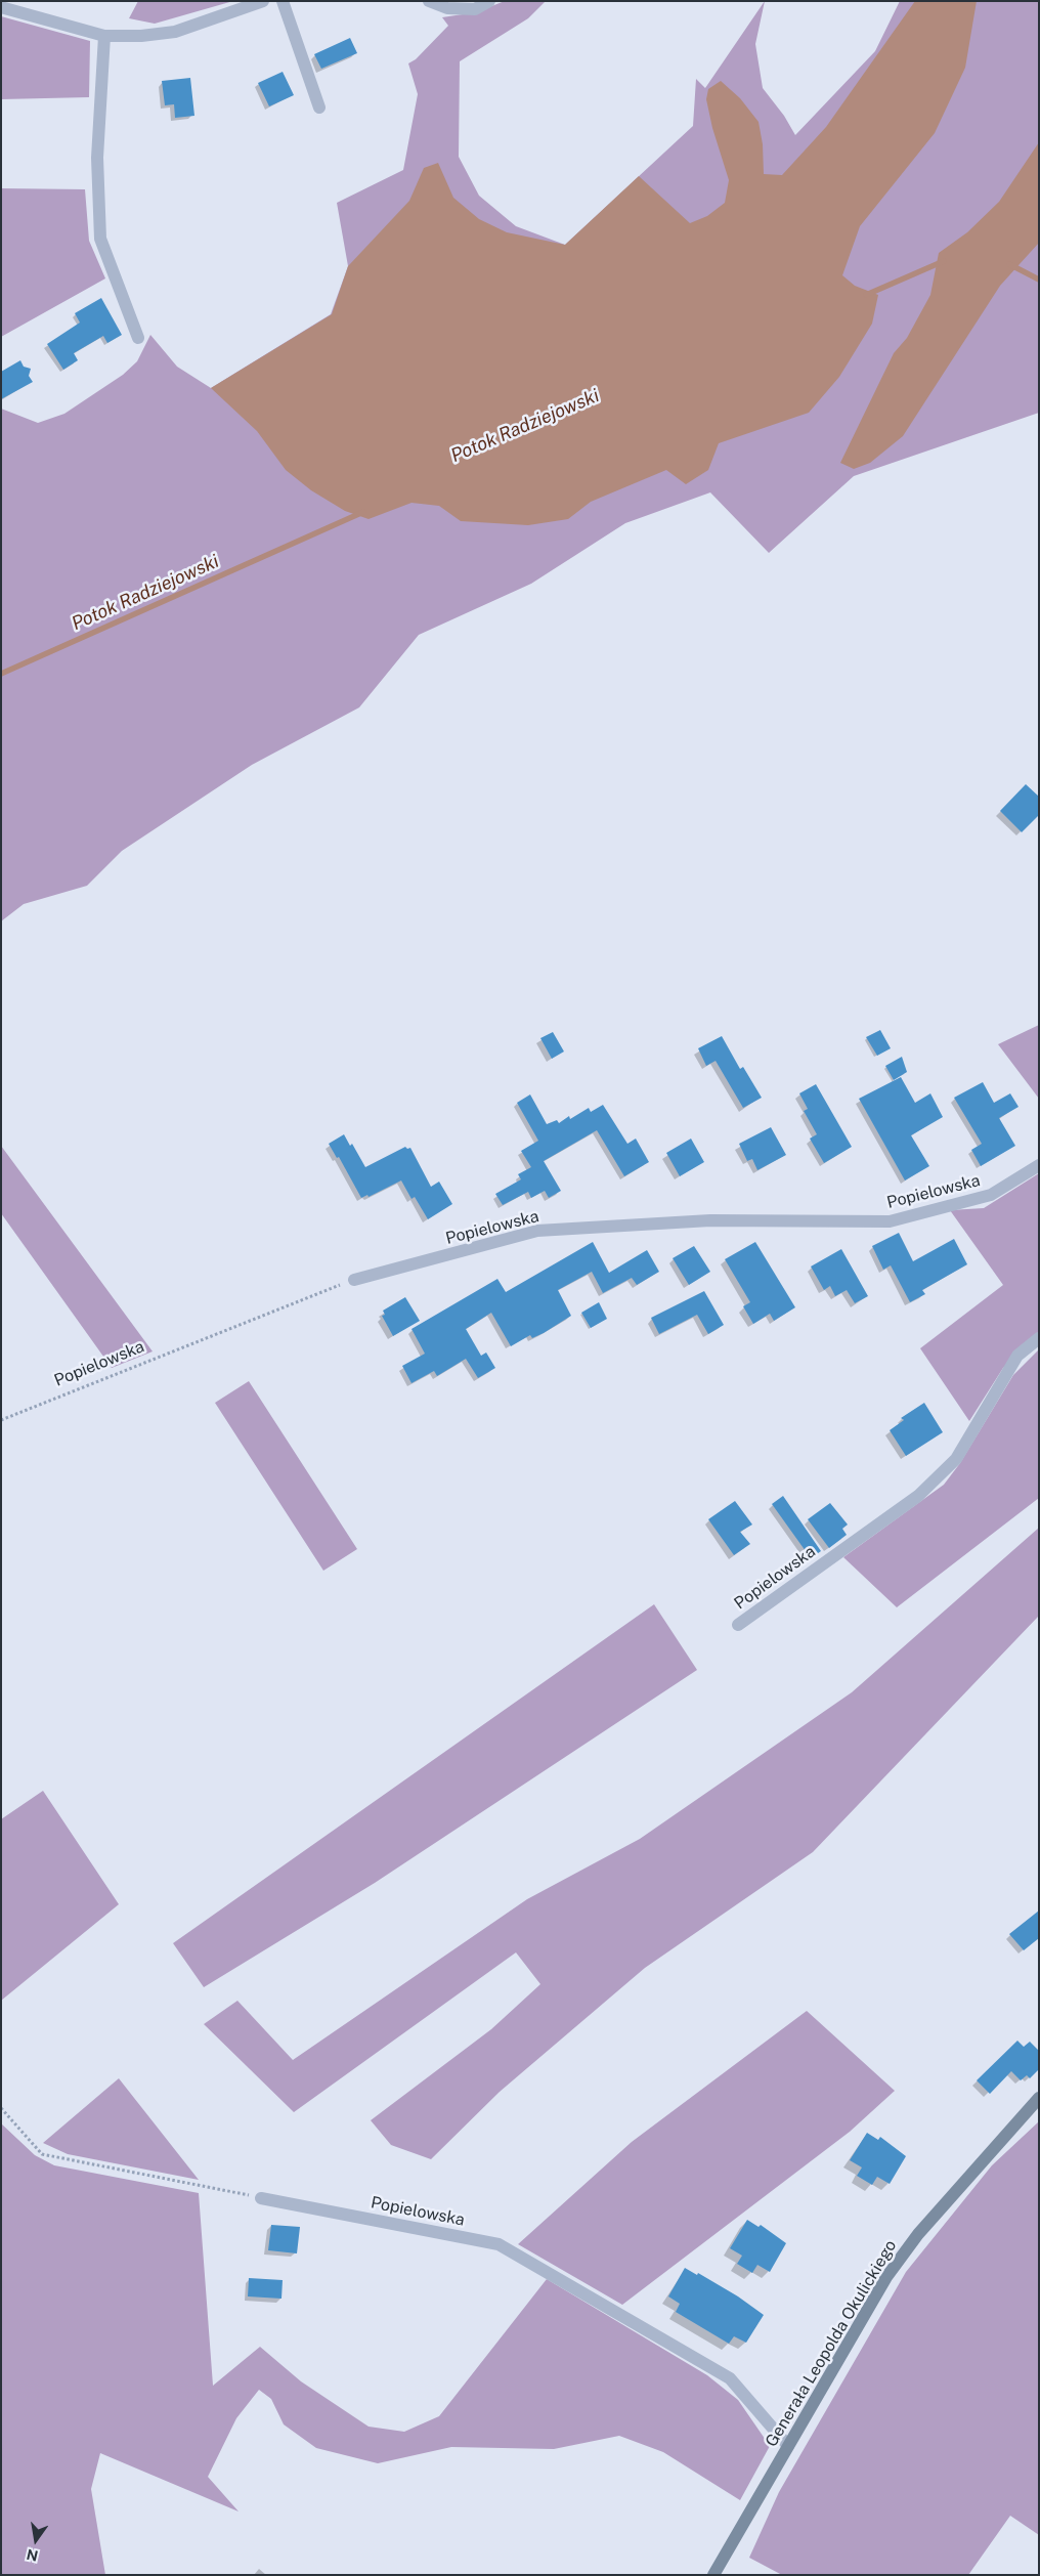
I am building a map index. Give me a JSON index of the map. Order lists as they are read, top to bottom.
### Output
{
  "streets": {
    "street": ["Popielowska", "Generała Leopolda Okulickiego"]
  },
  "crossings": [
    ["Popielowska", "Generała Leopolda Okulickiego"]
  ],
  "water": ["Potok Radziejowski"],
  "north": "bottom"
}
